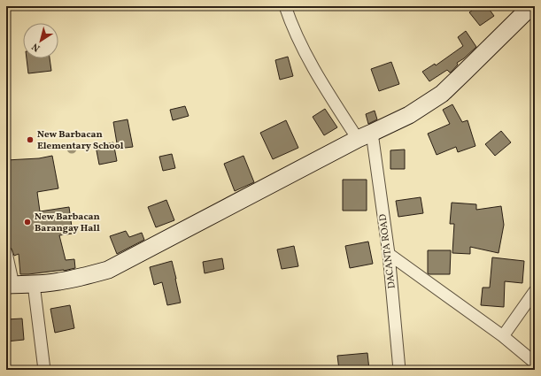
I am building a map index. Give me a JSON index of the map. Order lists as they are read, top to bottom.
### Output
{
  "streets": {
    "street": ["DACANTA ROAD"]
  },
  "places": ["New Barbacan Elementary School", "New Barbacan Barangay Hall"],
  "north": "bottom left"
}
